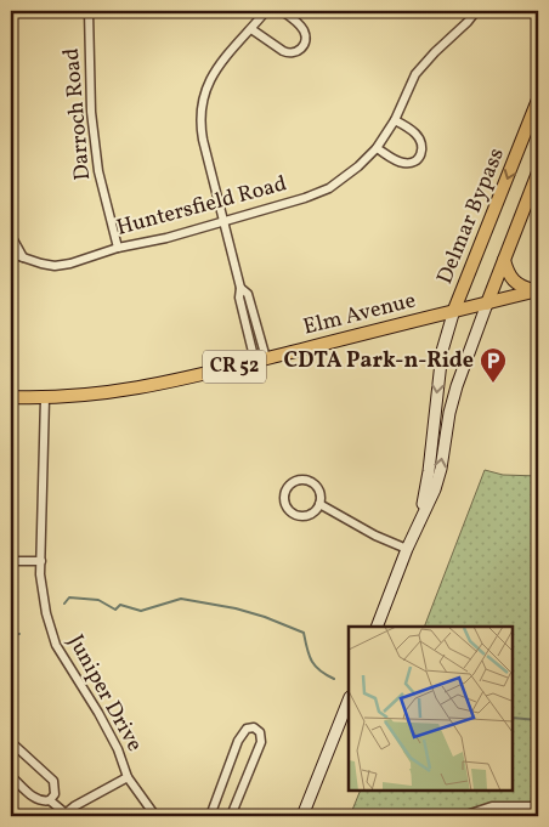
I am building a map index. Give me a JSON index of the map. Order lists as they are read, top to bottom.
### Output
{
  "streets": {
    "main road": ["Delmar Bypass", "Elm Avenue", "CR 52"],
    "street": ["Darroch Road", "Huntersfield Road", "Juniper Drive"]
  },
  "crossings": [
    ["Darroch Road", "Huntersfield Road"],
    ["Delmar Bypass", "Elm Avenue"],
    ["Elm Avenue", "Juniper Drive"]
  ],
  "places": {
    "parking": ["CDTA Park-n-Ride"]
  }
}
